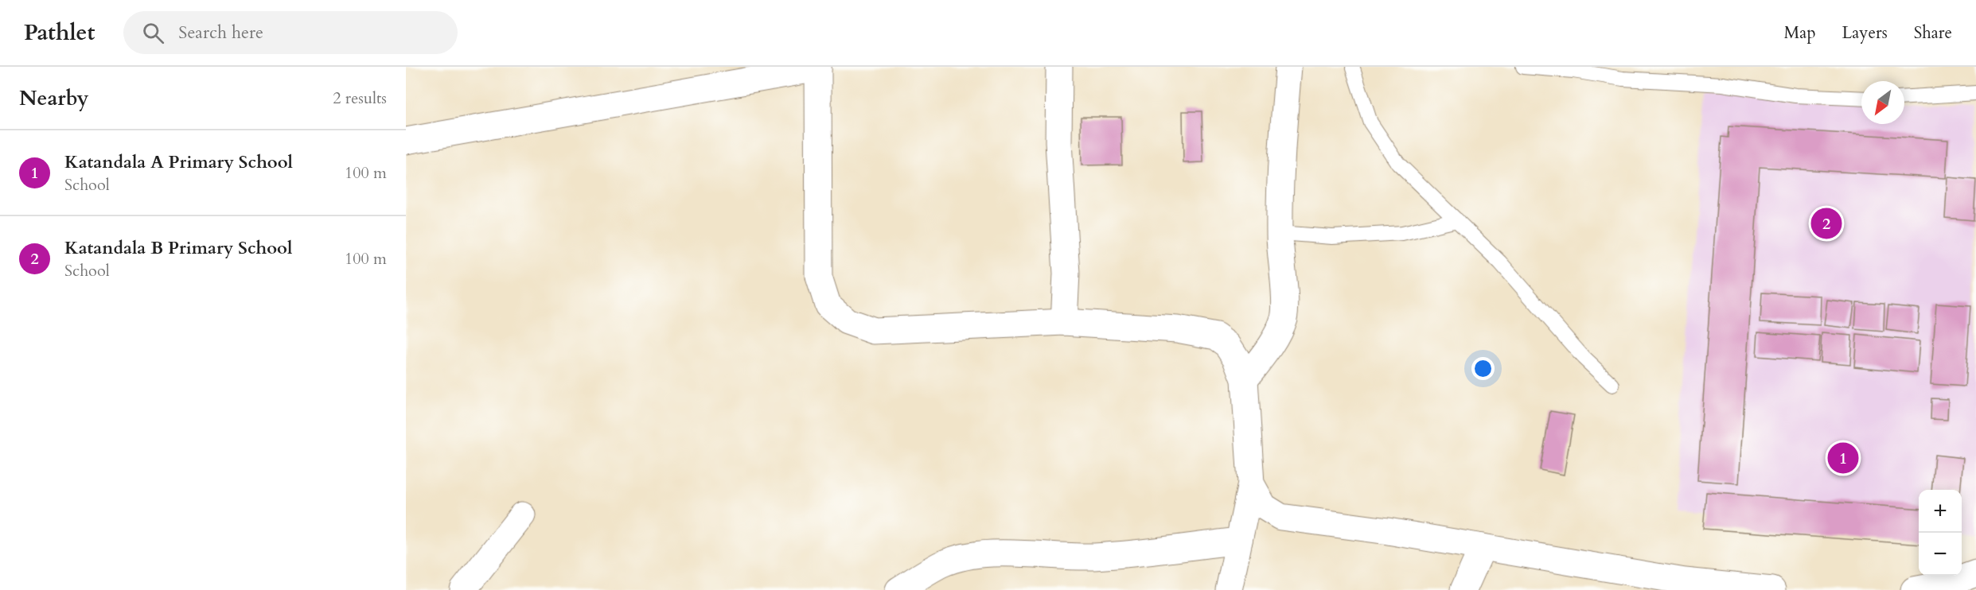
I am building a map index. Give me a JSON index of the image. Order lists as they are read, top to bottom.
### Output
{
  "north": "bottom left",
  "page": {
    "header": "Pathlet",
    "search": "Search here",
    "nav": ["Map", "Layers", "Share"],
    "heading": ["Nearby", "2 results"],
    "list": [
      {
        "mark": "1",
        "name": "Katandala A Primary School",
        "note": "School",
        "value": "100 m"
      },
      {
        "mark": "2",
        "name": "Katandala B Primary School",
        "note": "School",
        "value": "100 m"
      }
    ],
    "pins": ["2", "1"],
    "map_buttons": ["+", "−"]
  }
}
